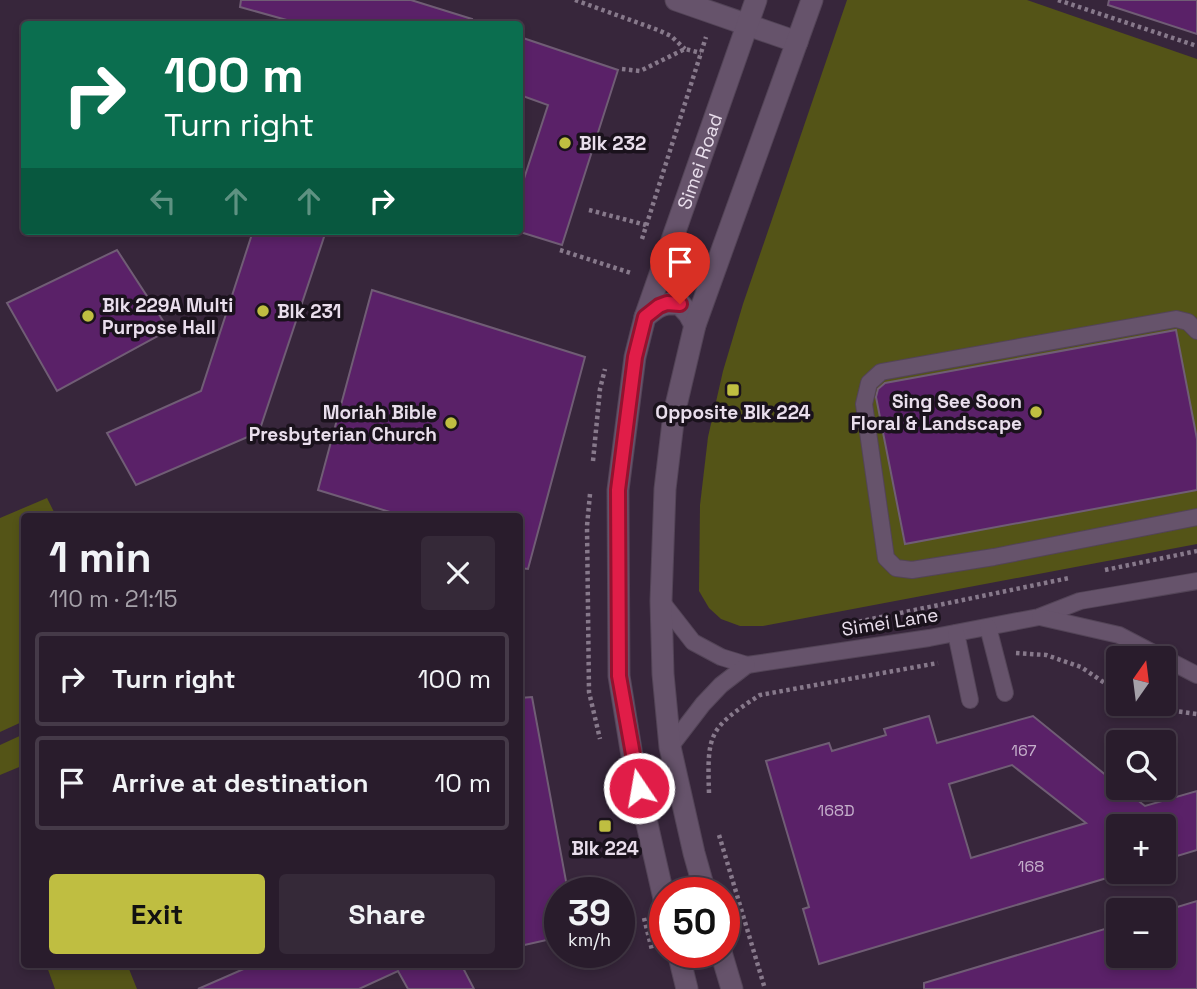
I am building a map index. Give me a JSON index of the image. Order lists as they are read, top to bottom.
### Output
{
  "streets": {
    "main road": ["Simei Road"],
    "lane": ["Simei Lane"]
  },
  "places": {
    "other": [
      "Blk 232",
      "Blk 231",
      "Blk 229A Multi Purpose Hall",
      "Sing See Soon Floral & Landscape",
      "Moriah Bible Presbyterian Church"
    ],
    "transit": ["Opposite Blk 224", "Blk 224"]
  },
  "house_numbers": ["167", "168D", "168"],
  "north": "top",
  "page": {
    "turn": ["100 m", "Turn right"],
    "heading": ["1 min", "110 m · 21:15"],
    "list": [
      {
        "name": "Turn right",
        "value": "100 m"
      },
      {
        "name": "Arrive at destination",
        "value": "10 m"
      }
    ],
    "map_buttons": ["+", "−"],
    "buttons": ["Exit", "Share"],
    "speed": "39 km/h",
    "limit": "50"
  }
}
